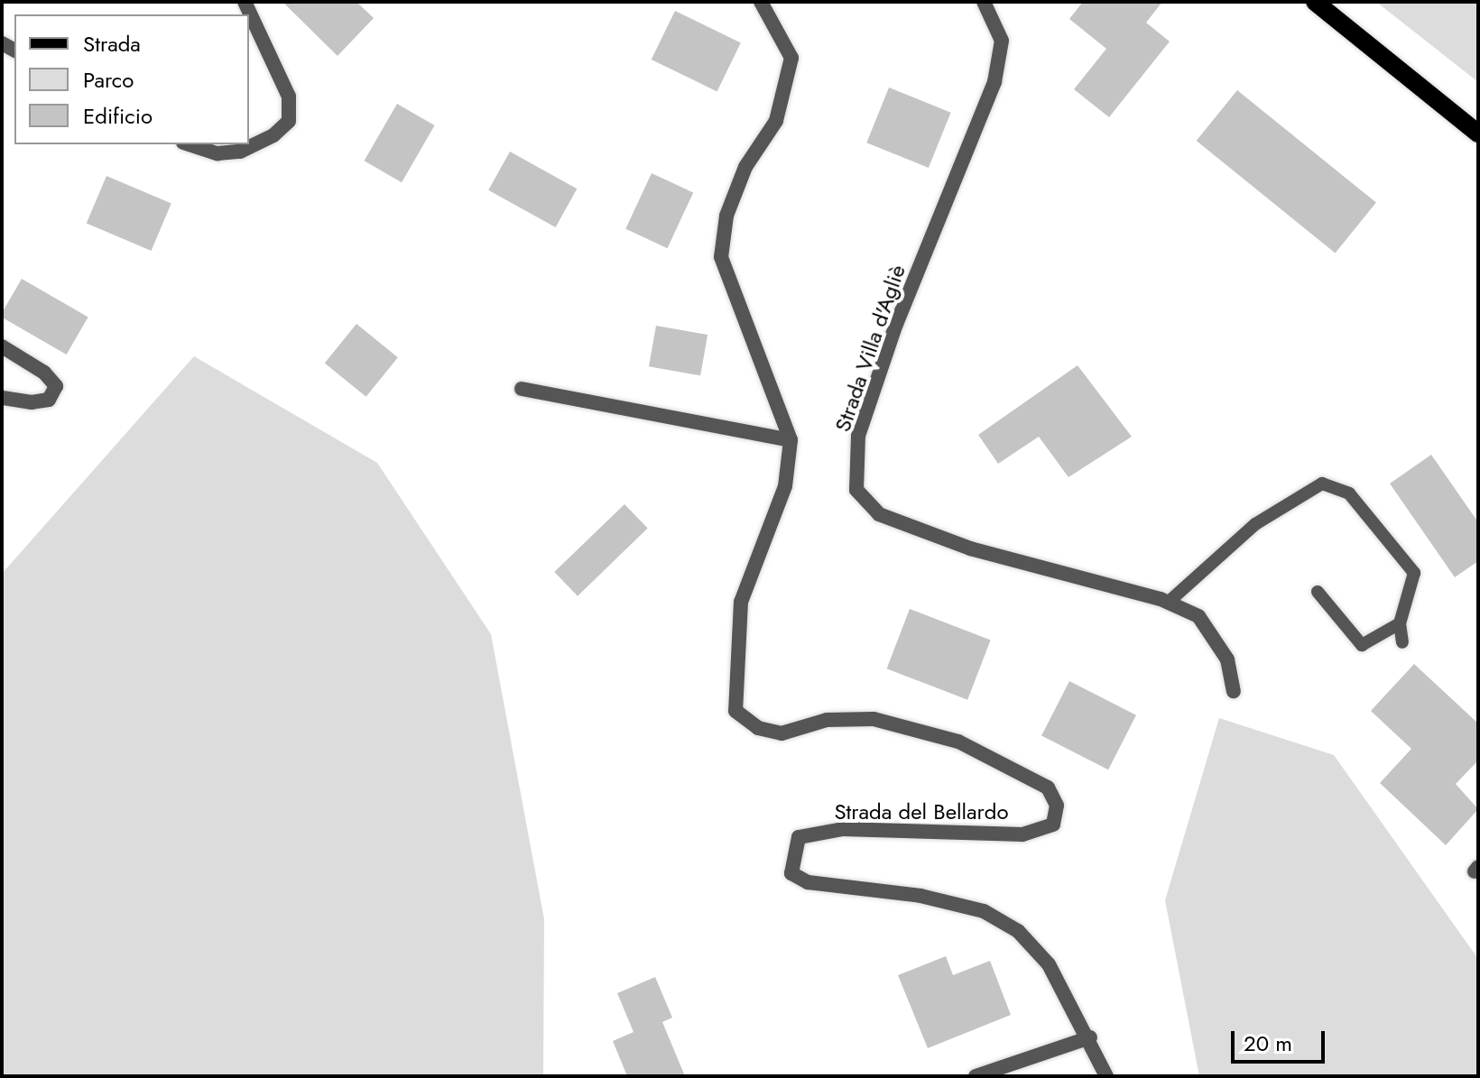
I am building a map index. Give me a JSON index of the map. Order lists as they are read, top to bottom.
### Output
{
  "streets": {
    "street": ["Strada Villa d'Agliè", "Strada del Bellardo"]
  },
  "legend": ["Strada", "Parco", "Edificio"],
  "scale_bar": "20 m"
}
